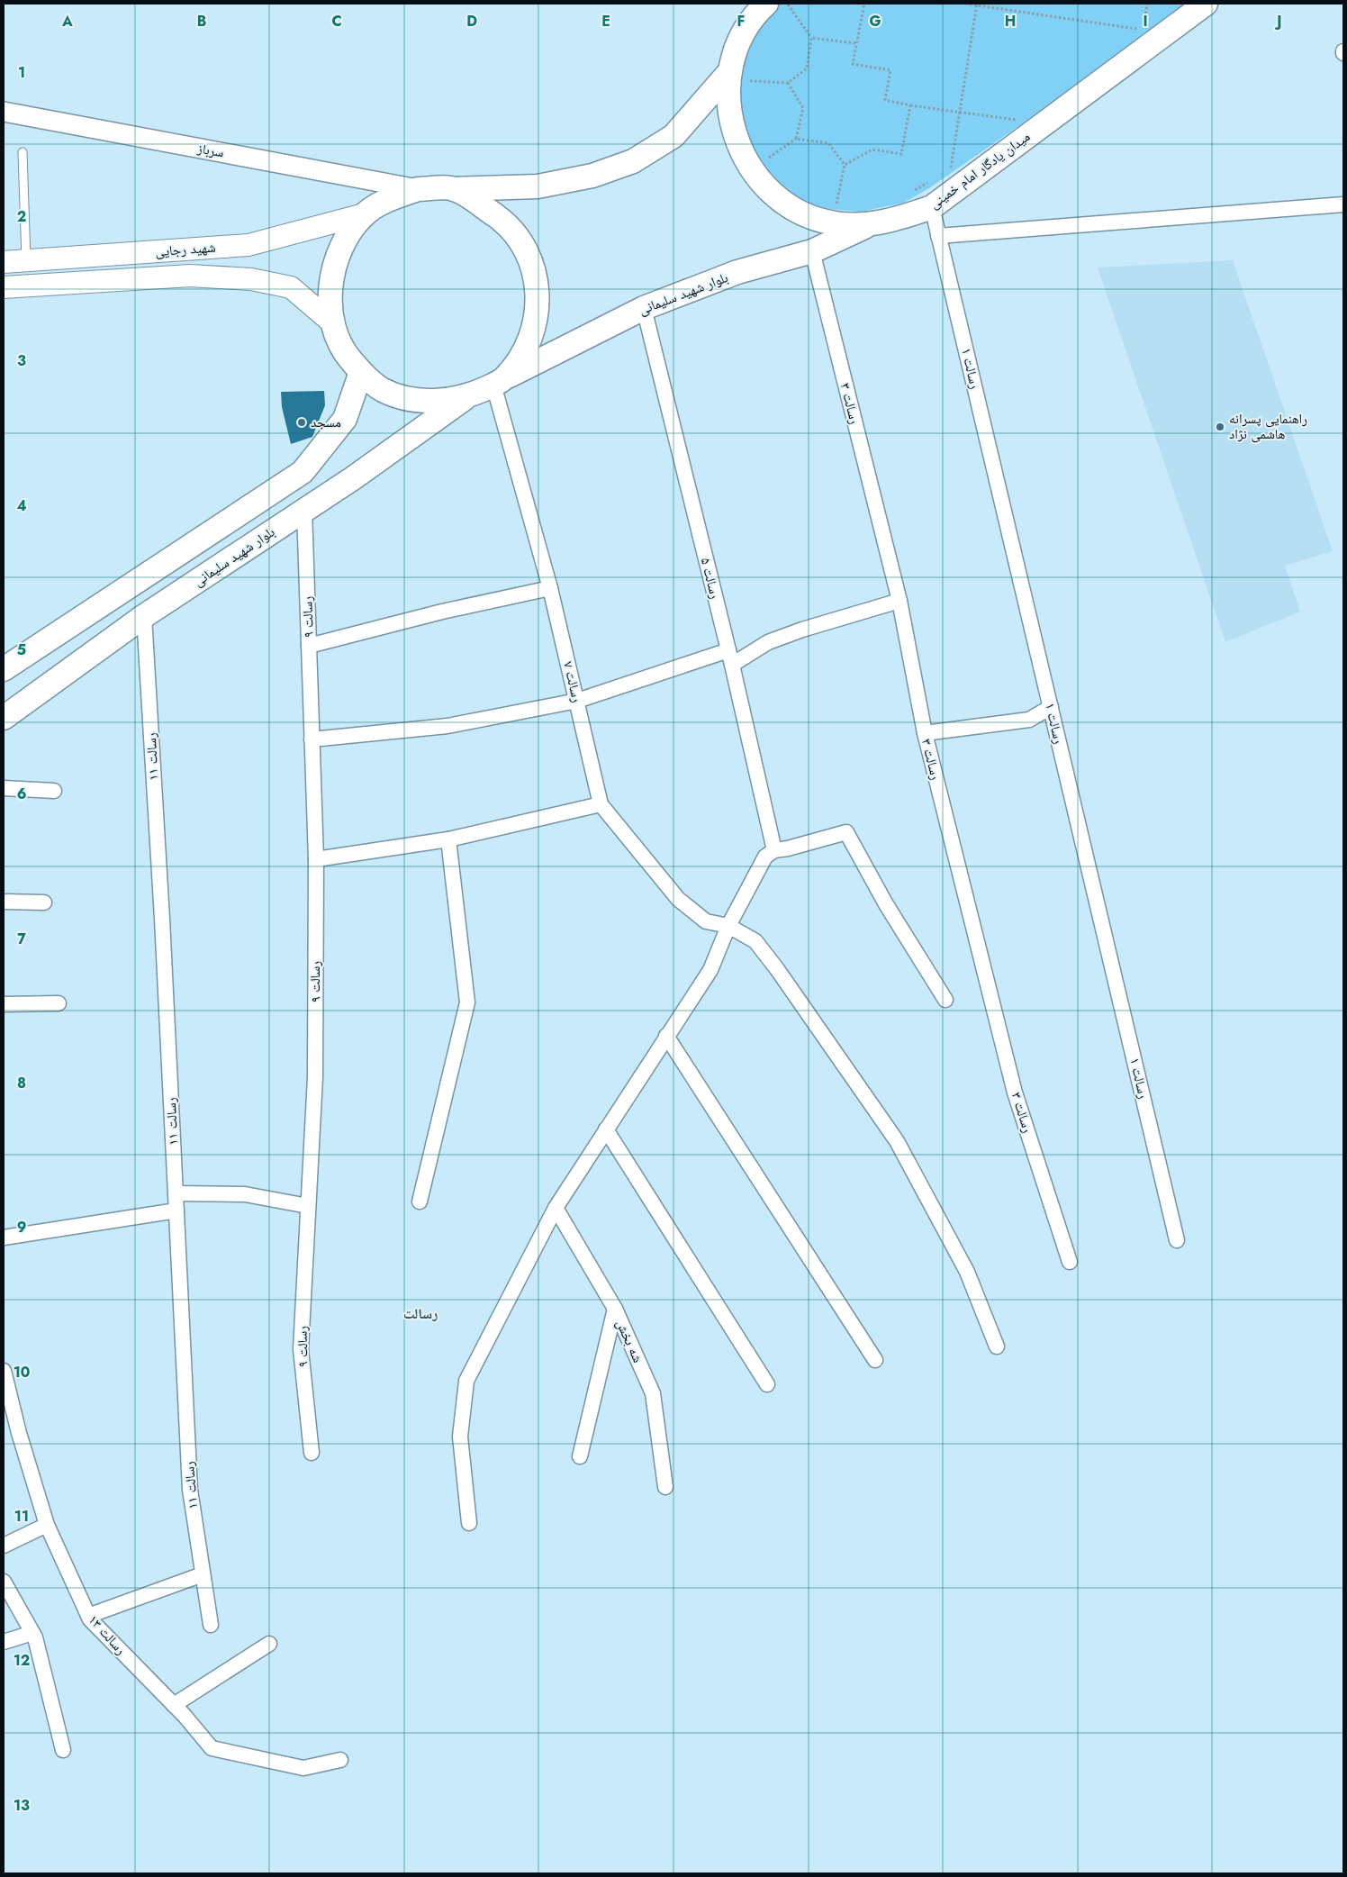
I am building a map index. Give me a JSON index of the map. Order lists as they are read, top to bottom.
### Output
{
  "streets": {
    "main road": ["میدان یادگار امام خمینی", "شهید رجایی", "بلوار شهید سلیمانی"],
    "street": [
      "سرباز",
      "رسالت ۱",
      "رسالت ۳",
      "رسالت ۵",
      "رسالت ۹",
      "رسالت ۷",
      "رسالت ۱۱",
      "شه بخش",
      "رسالت ۱۳"
    ]
  },
  "crossings": [
    ["میدان یادگار امام خمینی", "بلوار شهید سلیمانی"],
    ["میدان یادگار امام خمینی", "رسالت ۱"],
    ["بلوار شهید سلیمانی", "رسالت ۳"],
    ["بلوار شهید سلیمانی", "رسالت ۵"],
    ["بلوار شهید سلیمانی", "رسالت ۹"],
    ["بلوار شهید سلیمانی", "رسالت ۷"],
    ["بلوار شهید سلیمانی", "رسالت ۱۱"]
  ],
  "districts": ["رسالت"],
  "places": ["مسجد", "راهنمایی پسرانه هاشمی نژاد"],
  "grid": {
    "columns": [
      "A",
      "B",
      "C",
      "D",
      "E",
      "F",
      "G",
      "H",
      "I",
      "J"
    ],
    "rows": [
      "1",
      "2",
      "3",
      "4",
      "5",
      "6",
      "7",
      "8",
      "9",
      "10",
      "11",
      "12",
      "13"
    ]
  }
}
